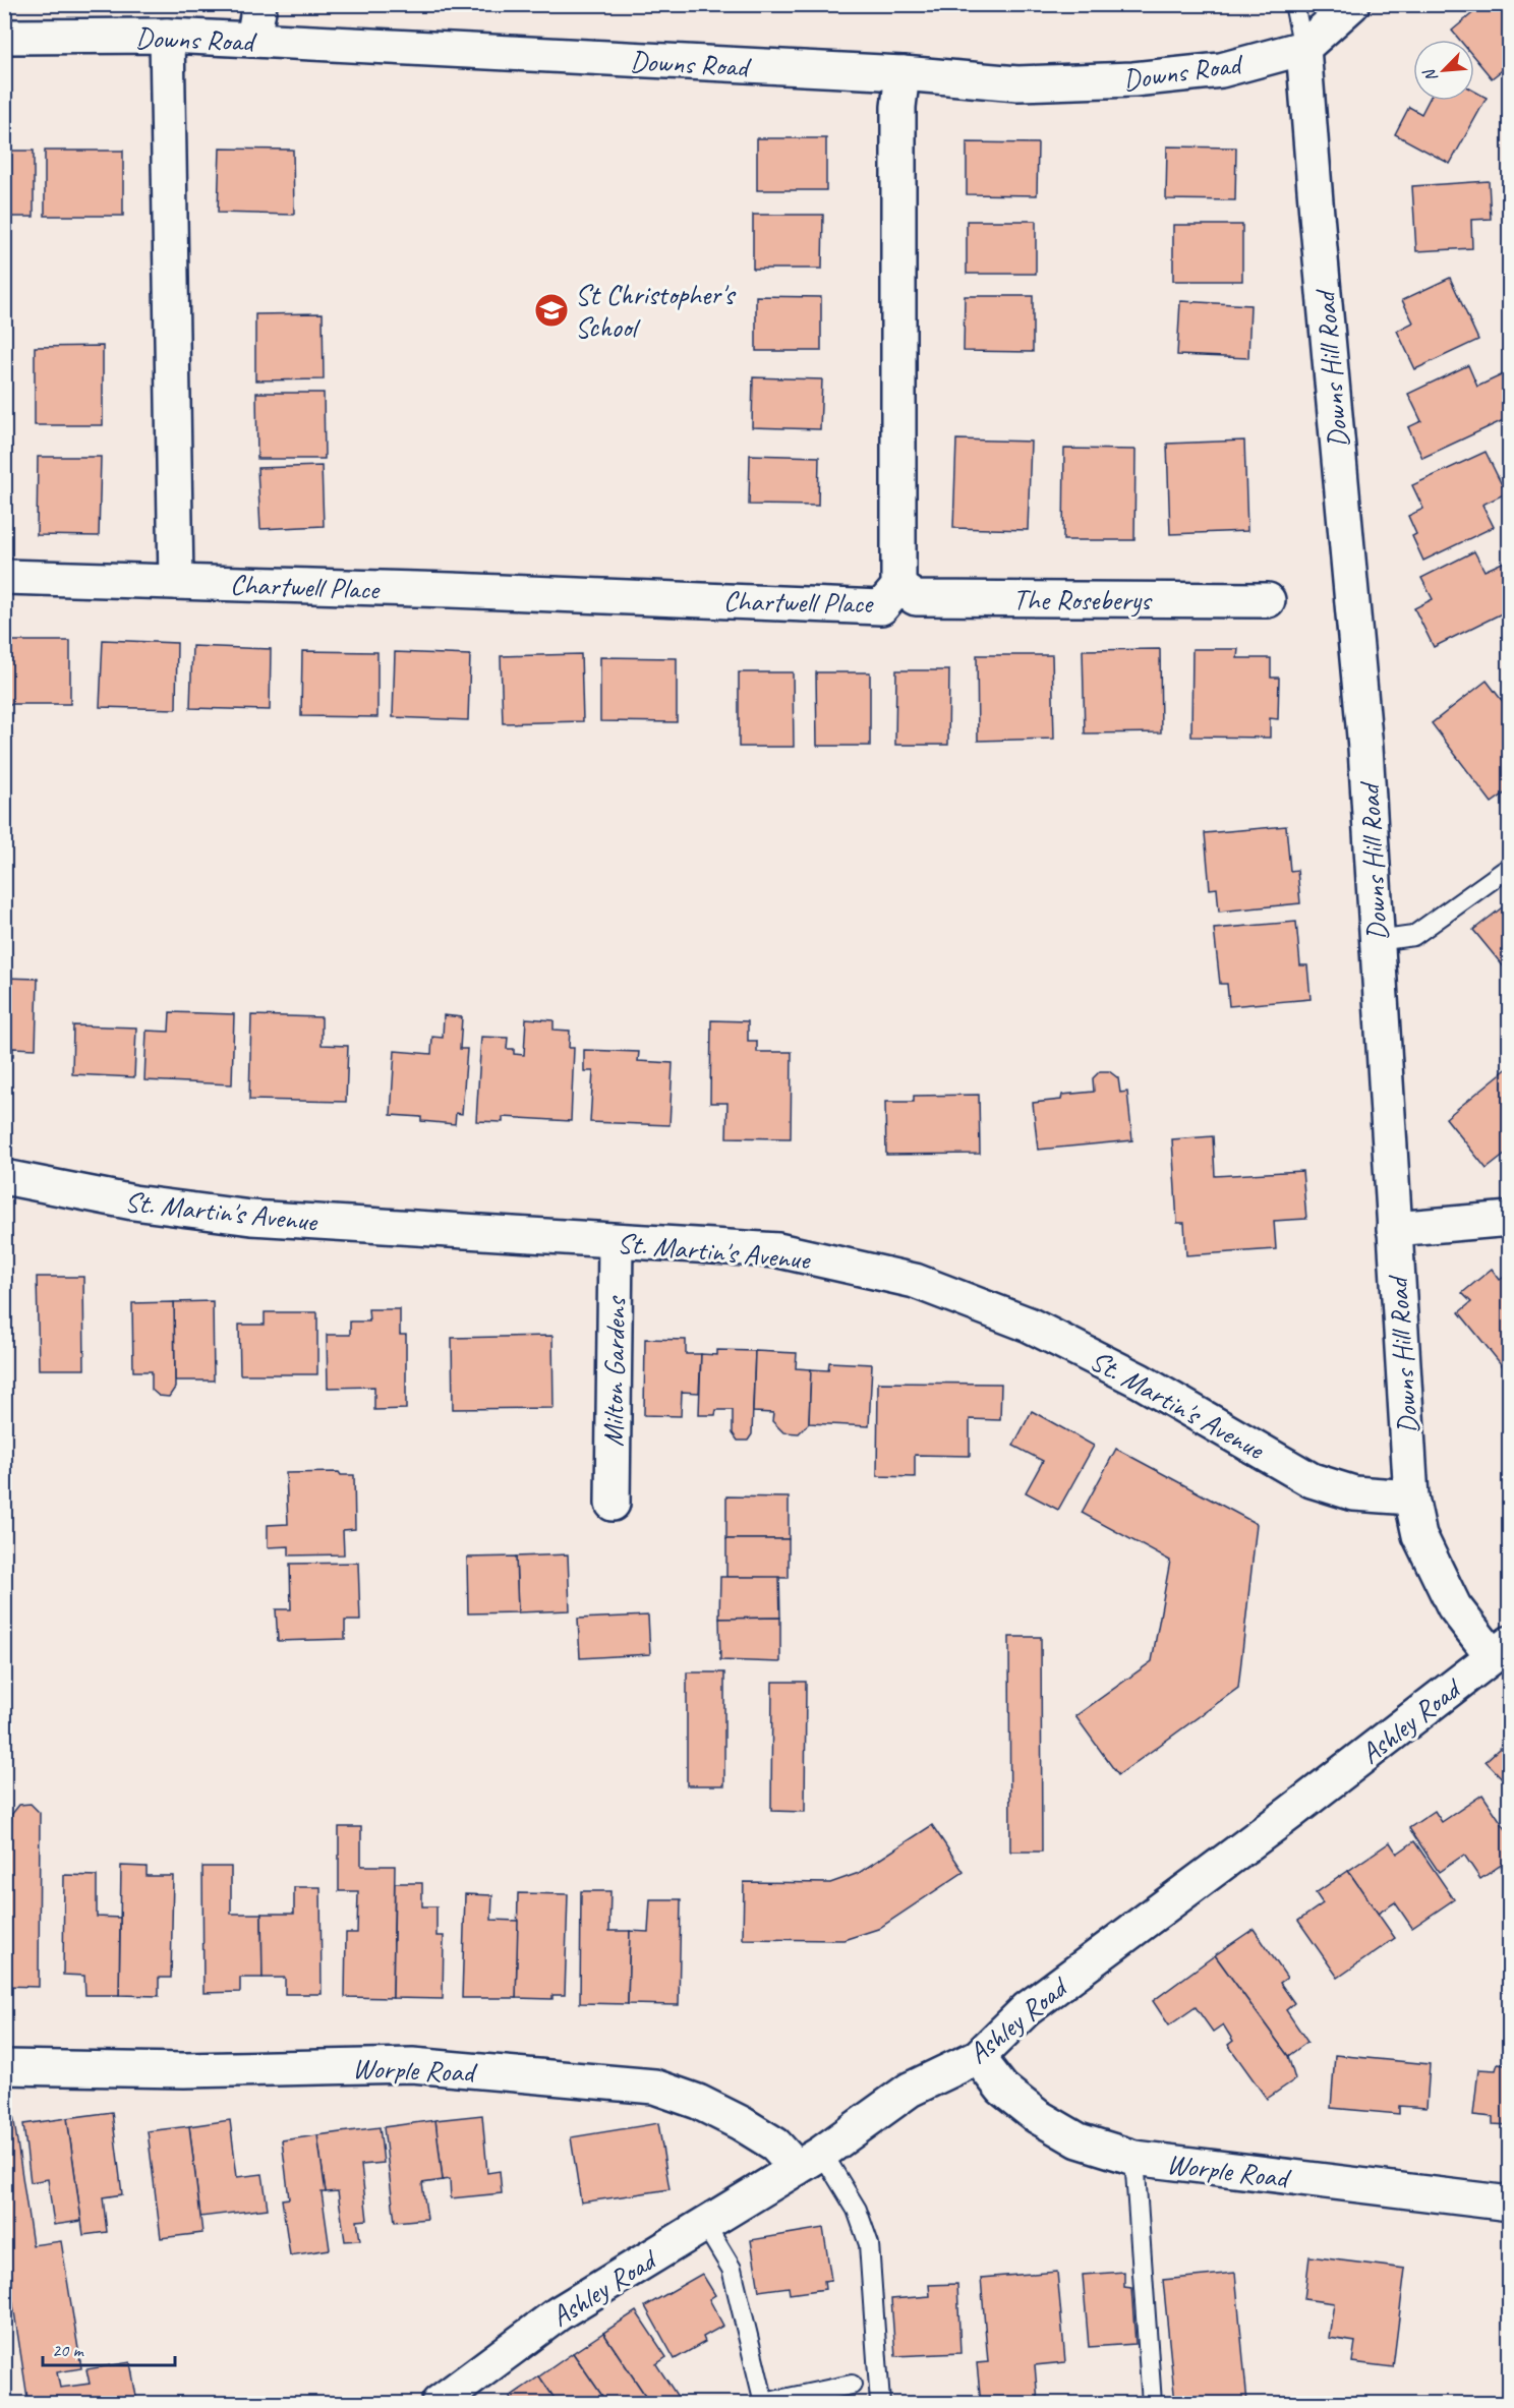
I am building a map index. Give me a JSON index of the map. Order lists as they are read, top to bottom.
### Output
{
  "streets": {
    "street": [
      "Downs Road",
      "Downs Hill Road",
      "Chartwell Place",
      "The Roseberys",
      "St. Martin's Avenue",
      "Milton Gardens",
      "Ashley Road",
      "Worple Road"
    ]
  },
  "crossings": [
    ["Downs Road", "Downs Hill Road"],
    ["Downs Road", "Chartwell Place"],
    ["Downs Hill Road", "St. Martin's Avenue"],
    ["Downs Hill Road", "Ashley Road"],
    ["Chartwell Place", "The Roseberys"],
    ["St. Martin's Avenue", "Milton Gardens"],
    ["Ashley Road", "Worple Road"]
  ],
  "places": {
    "school or university": ["St Christopher's School"]
  },
  "scale_bar": "20 m",
  "north": "bottom left"
}
